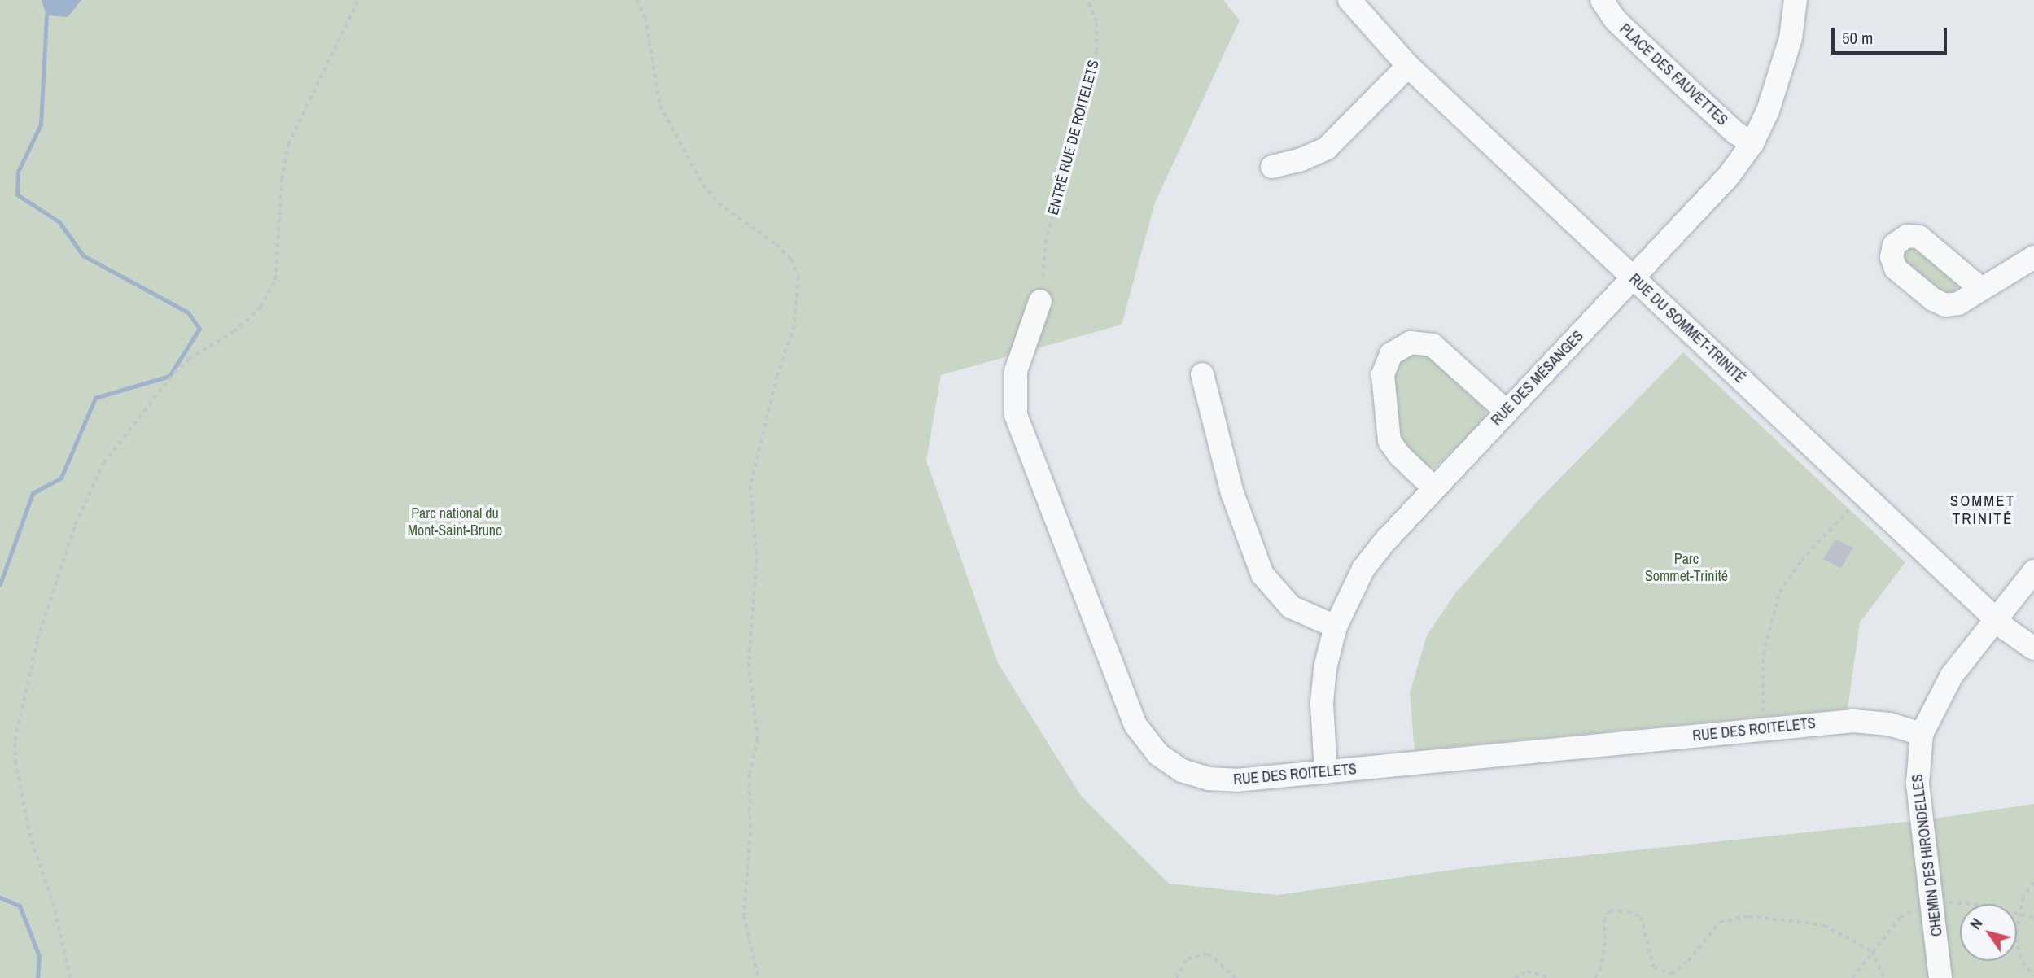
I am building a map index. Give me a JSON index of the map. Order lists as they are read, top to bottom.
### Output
{
  "streets": {
    "street": [
      "PLACE DES FAUVETTES",
      "RUE DU SOMMET-TRINITÉ",
      "RUE DES MÉSANGES",
      "RUE DES ROITELETS",
      "CHEMIN DES HIRONDELLES"
    ],
    "path": ["ENTRÉ RUE DE ROITELETS"]
  },
  "crossings": [
    ["PLACE DES FAUVETTES", "RUE DES MÉSANGES"],
    ["RUE DU SOMMET-TRINITÉ", "RUE DES MÉSANGES"],
    ["RUE DU SOMMET-TRINITÉ", "CHEMIN DES HIRONDELLES"],
    ["RUE DES MÉSANGES", "RUE DES ROITELETS"],
    ["RUE DES ROITELETS", "CHEMIN DES HIRONDELLES"]
  ],
  "districts": ["SOMMET TRINITÉ"],
  "parks": ["Parc national du Mont-Saint-Bruno", "Parc Sommet-Trinité"],
  "scale_bar": "50 m",
  "north": "top left"
}
